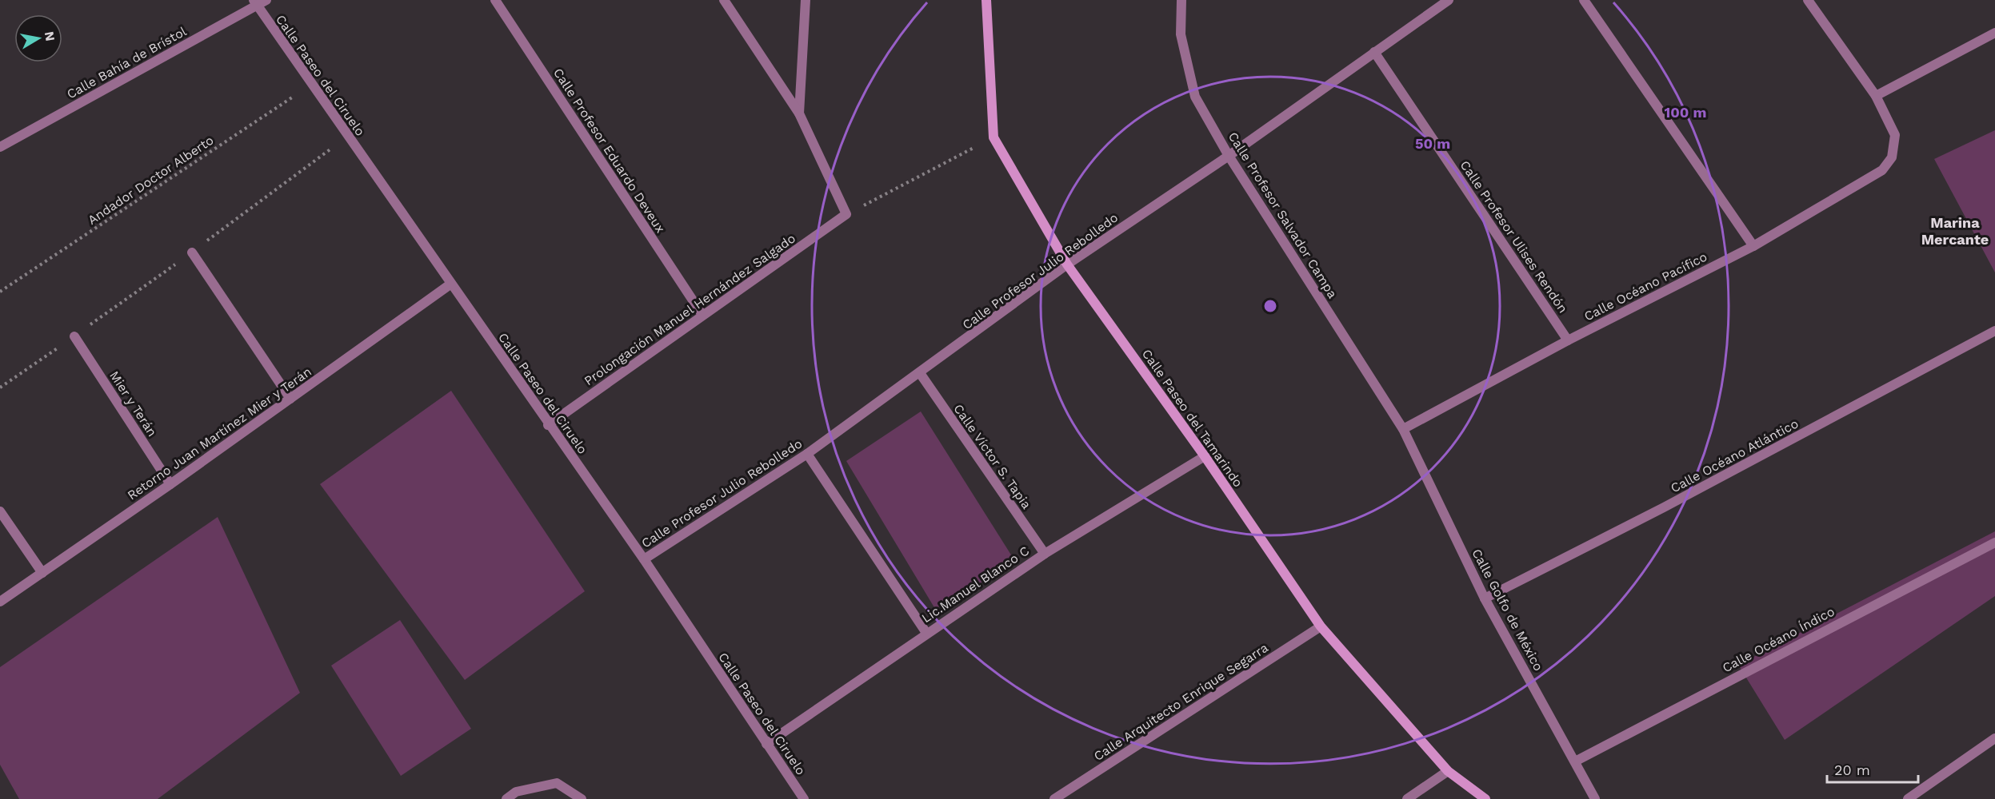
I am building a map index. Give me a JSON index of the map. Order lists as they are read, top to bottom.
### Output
{
  "streets": {
    "street": [
      "Calle Bahía de Brístol",
      "Calle Paseo del Ciruelo",
      "Calle Profesor Eduardo Deveux",
      "Calle Profesor Salvador Campa",
      "Calle Profesor Ulises Rendón",
      "Calle Profesor Julio Rebolledo",
      "Calle Océano Pacífico",
      "Prolongación Manuel Hernández Salgado",
      "Mier y Terán",
      "Calle Paseo del Tamarindo",
      "Retorno Juan Martínez Mier y Terán",
      "Calle Océano Atlántico",
      "Calle Víctor S. Tapia",
      "Lic.Manuel Blanco C",
      "Calle Golfo de México",
      "Calle Océano Índico",
      "Calle Arquitecto Enrique Segarra"
    ],
    "path": ["Andador Doctor Alberto"]
  },
  "crossings": [
    ["Calle Bahía de Brístol", "Calle Paseo del Ciruelo"],
    ["Calle Paseo del Ciruelo", "Andador Doctor Alberto"],
    ["Calle Paseo del Ciruelo", "Calle Profesor Julio Rebolledo"],
    ["Calle Paseo del Ciruelo", "Prolongación Manuel Hernández Salgado"],
    ["Calle Paseo del Ciruelo", "Retorno Juan Martínez Mier y Terán"],
    ["Calle Paseo del Ciruelo", "Lic.Manuel Blanco C"],
    ["Calle Profesor Eduardo Deveux", "Prolongación Manuel Hernández Salgado"],
    ["Calle Profesor Salvador Campa", "Calle Profesor Julio Rebolledo"],
    ["Calle Profesor Salvador Campa", "Calle Océano Pacífico"],
    ["Calle Profesor Salvador Campa", "Calle Golfo de México"],
    ["Calle Profesor Ulises Rendón", "Calle Profesor Julio Rebolledo"],
    ["Calle Profesor Ulises Rendón", "Calle Océano Pacífico"],
    ["Calle Profesor Julio Rebolledo", "Calle Paseo del Tamarindo"],
    ["Calle Profesor Julio Rebolledo", "Calle Víctor S. Tapia"],
    ["Calle Océano Pacífico", "Calle Golfo de México"],
    ["Mier y Terán", "Retorno Juan Martínez Mier y Terán"],
    ["Calle Paseo del Tamarindo", "Lic.Manuel Blanco C"],
    ["Calle Paseo del Tamarindo", "Calle Arquitecto Enrique Segarra"],
    ["Calle Océano Atlántico", "Calle Golfo de México"],
    ["Calle Víctor S. Tapia", "Lic.Manuel Blanco C"],
    ["Calle Golfo de México", "Calle Océano Índico"]
  ],
  "districts": ["Marina Mercante"],
  "scale_bar": "20 m",
  "north": "right",
  "rings": ["100 m", "50 m"]
}
